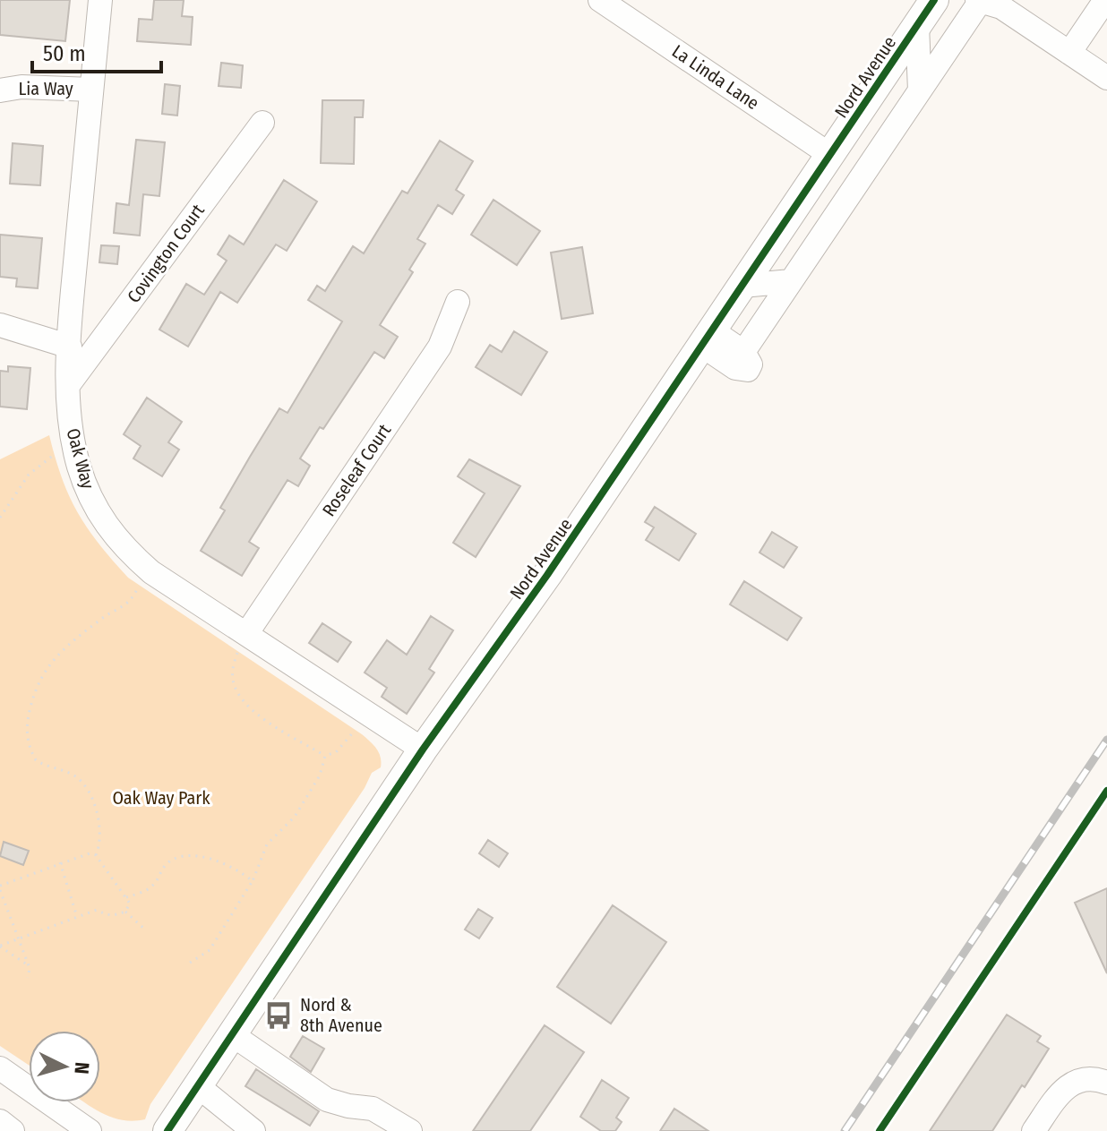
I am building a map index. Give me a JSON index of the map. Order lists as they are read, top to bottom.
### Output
{
  "streets": {
    "main road": ["Nord Avenue"],
    "street": [
      "La Linda Lane",
      "Lia Way",
      "Covington Court",
      "Oak Way",
      "Roseleaf Court"
    ]
  },
  "crossings": [
    ["La Linda Lane", "Nord Avenue"],
    ["Nord Avenue", "Oak Way"],
    ["Lia Way", "Oak Way"],
    ["Covington Court", "Oak Way"],
    ["Oak Way", "Roseleaf Court"]
  ],
  "parks": ["Oak Way Park"],
  "places": {
    "bus stop": ["Nord & 8th Avenue"]
  },
  "scale_bar": "50 m",
  "north": "right"
}
